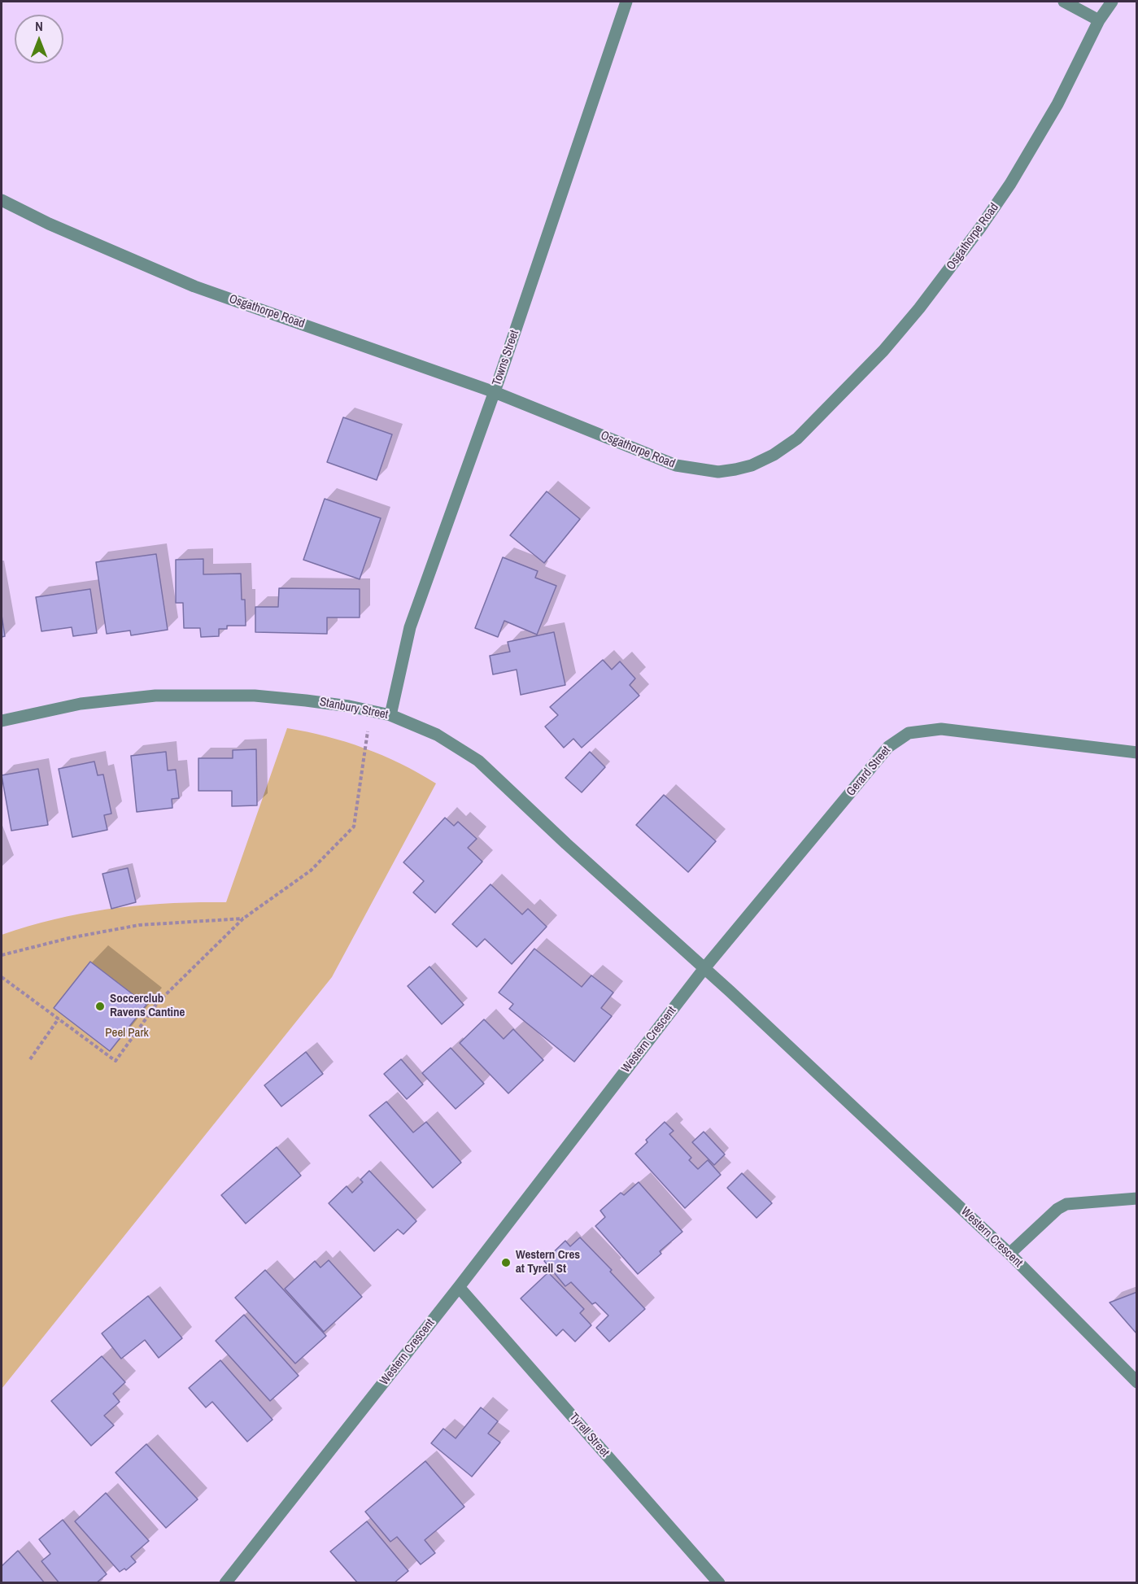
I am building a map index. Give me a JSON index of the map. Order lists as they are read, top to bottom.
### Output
{
  "streets": {
    "street": [
      "Osgathorpe Road",
      "Towns Street",
      "Stanbury Street",
      "Gerard Street",
      "Western Crescent",
      "Tyrell Street"
    ]
  },
  "crossings": [
    ["Osgathorpe Road", "Towns Street"],
    ["Towns Street", "Stanbury Street"],
    ["Stanbury Street", "Gerard Street"],
    ["Stanbury Street", "Western Crescent"],
    ["Gerard Street", "Western Crescent"],
    ["Western Crescent", "Tyrell Street"]
  ],
  "parks": ["Peel Park"],
  "places": ["Soccerclub Ravens Cantine", "Western Cres at Tyrell St"],
  "north": "top"
}
